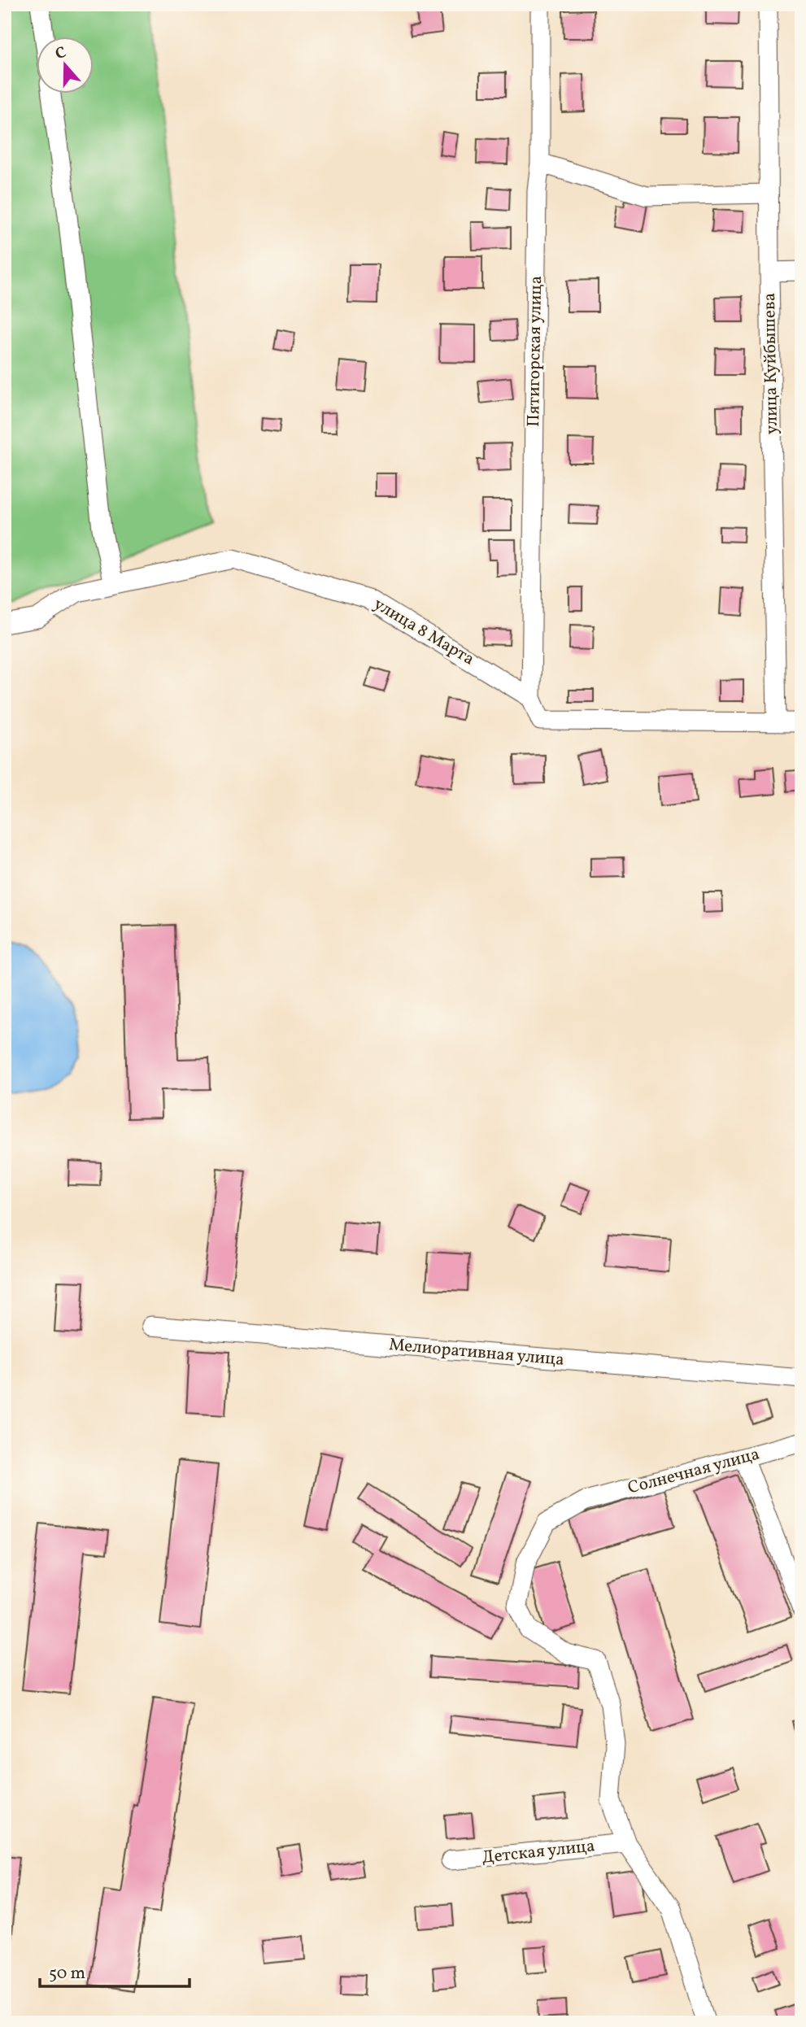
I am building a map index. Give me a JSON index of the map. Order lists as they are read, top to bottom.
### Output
{
  "streets": {
    "street": [
      "Пятигорская улица",
      "улица Куйбышева",
      "улица 8 Марта",
      "Мелиоративная улица",
      "Солнечная улица",
      "Детская улица"
    ]
  },
  "crossings": [
    ["Пятигорская улица", "улица 8 Марта"],
    ["Солнечная улица", "Детская улица"]
  ],
  "scale_bar": "50 m",
  "north": "top"
}
